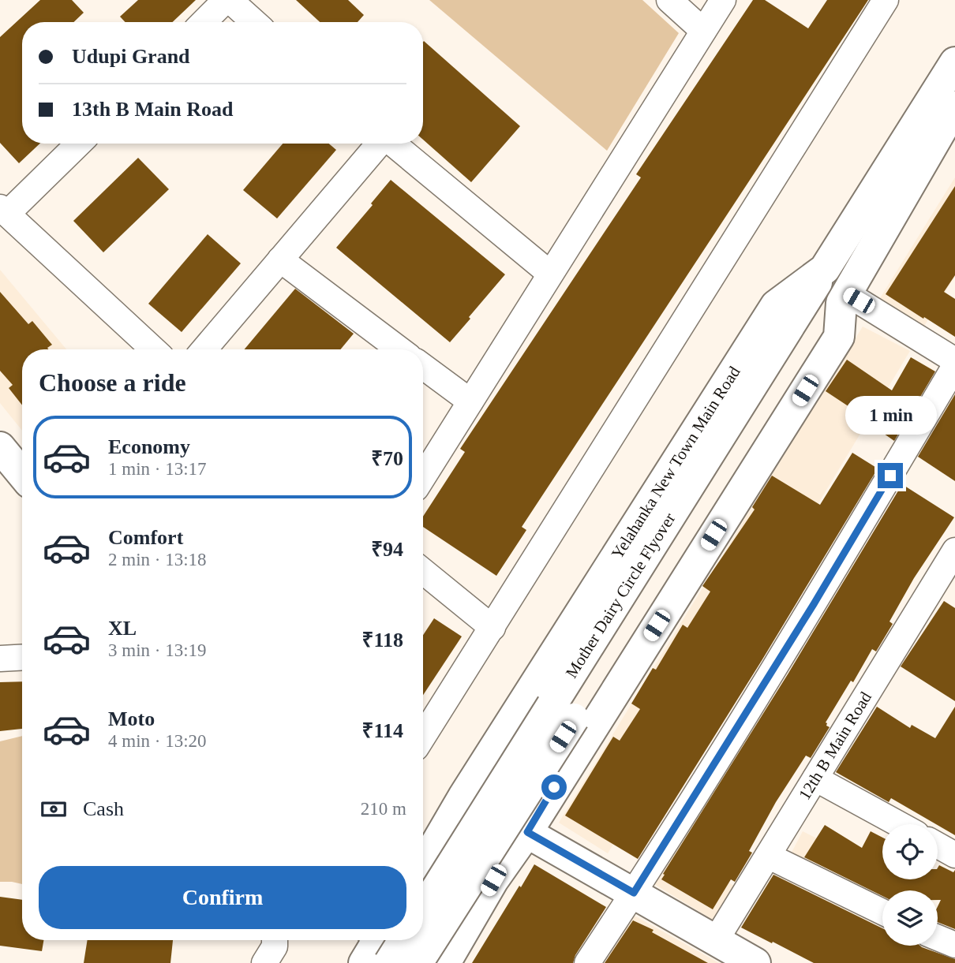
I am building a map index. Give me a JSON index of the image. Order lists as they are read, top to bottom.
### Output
{
  "streets": {
    "main road": ["Yelahanka New Town Main Road", "Mother Dairy Circle Flyover"],
    "street": ["12th B Main Road"]
  },
  "crossings": [
    ["Yelahanka New Town Main Road", "Mother Dairy Circle Flyover"]
  ],
  "page": {
    "banner": ["Udupi Grand", "13th B Main Road"],
    "heading": "Choose a ride",
    "bubble": "1 min",
    "list": [
      {
        "name": "Economy",
        "note": "1 min · 13:17",
        "value": "₹70"
      },
      {
        "name": "Comfort",
        "note": "2 min · 13:18",
        "value": "₹94"
      },
      {
        "name": "XL",
        "note": "3 min · 13:19",
        "value": "₹118"
      },
      {
        "name": "Moto",
        "note": "4 min · 13:20",
        "value": "₹114"
      }
    ],
    "pay": ["Cash", "210 m"],
    "buttons": "Confirm"
  }
}
